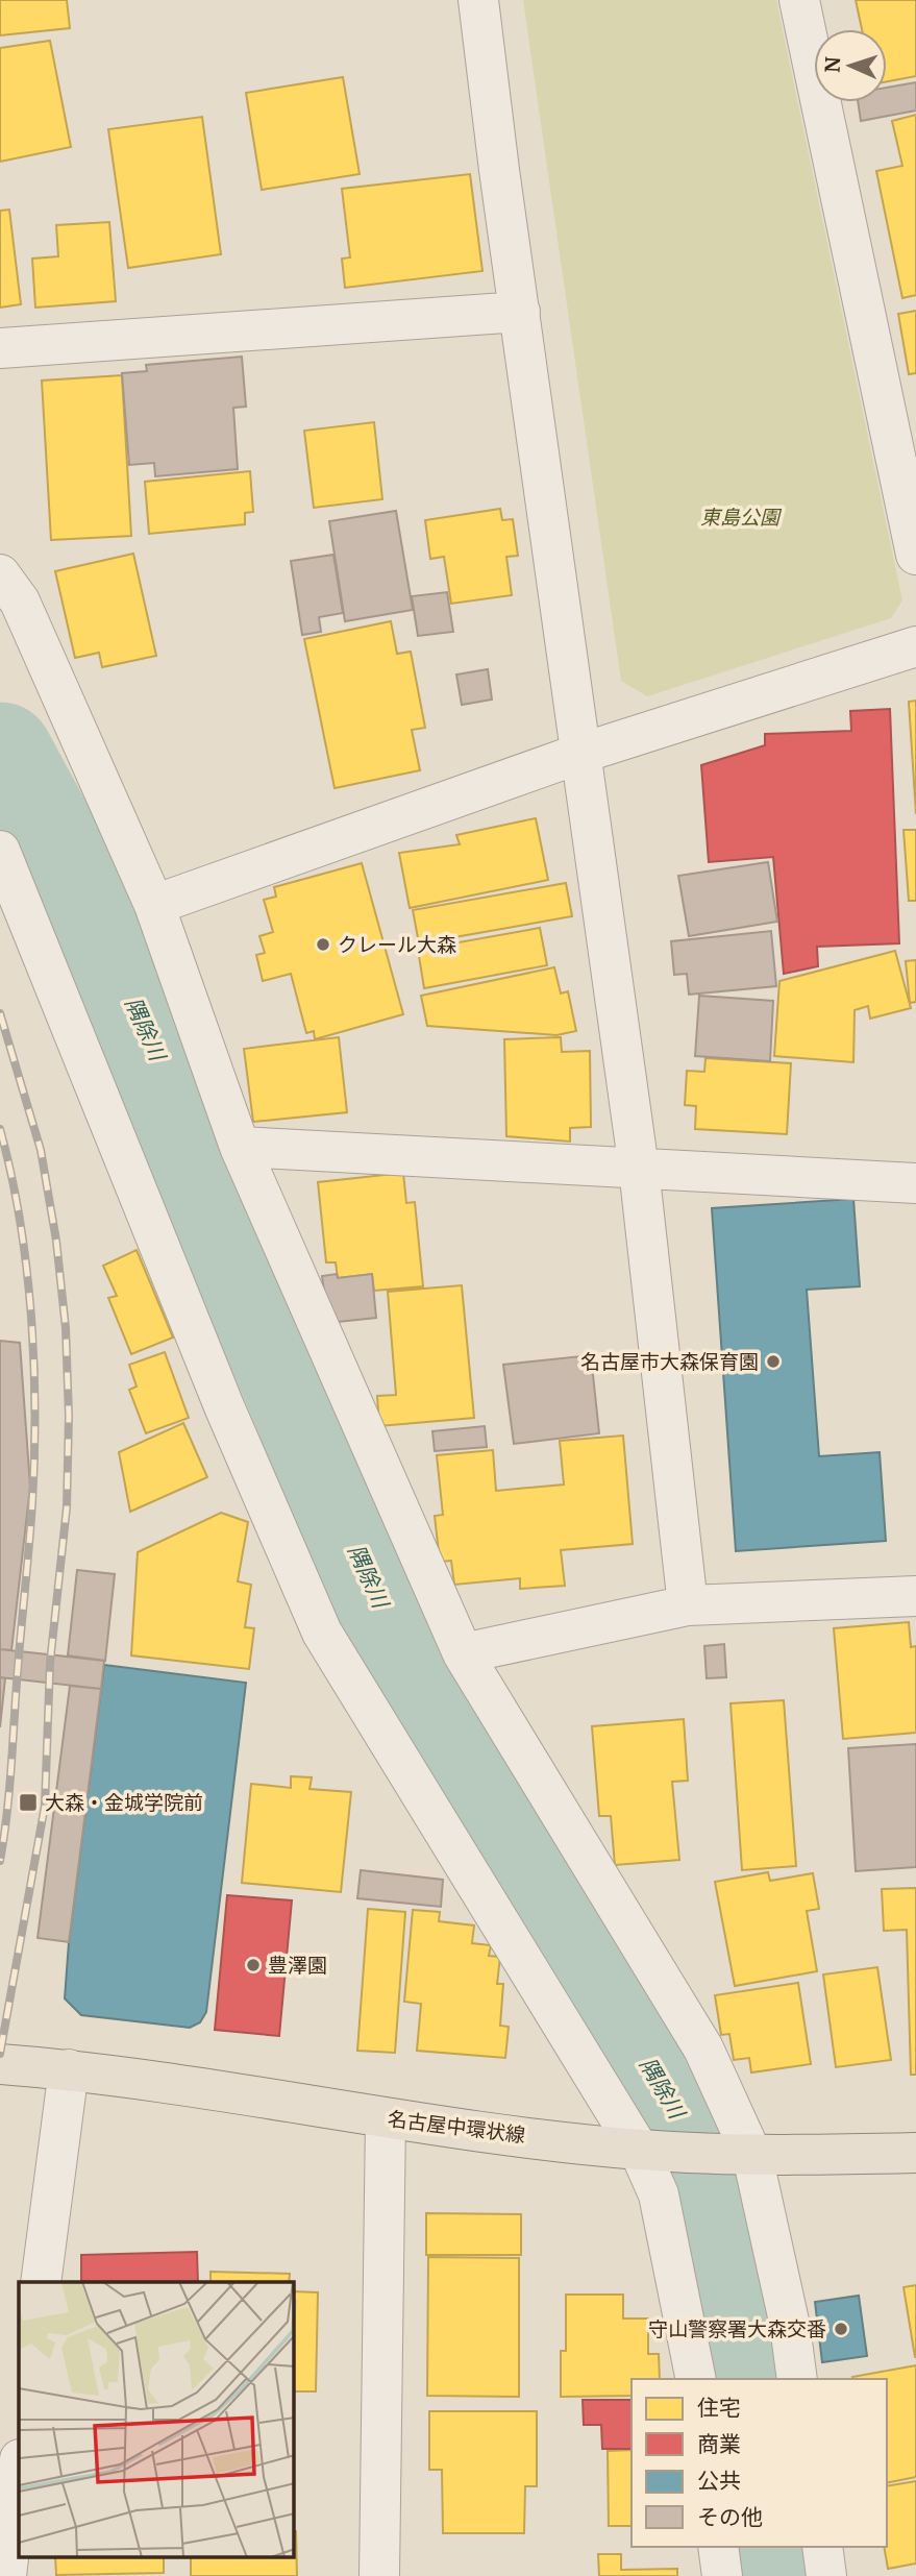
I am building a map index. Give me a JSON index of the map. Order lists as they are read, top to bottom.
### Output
{
  "streets": {
    "main road": ["名古屋中環状線"]
  },
  "water": ["隅除川"],
  "parks": ["東島公園"],
  "places": {
    "other": [
      "クレール大森",
      "名古屋市大森保育園",
      "豊澤園",
      "守山警察署大森交番"
    ],
    "transit": ["大森・金城学院前"]
  },
  "legend": [
    "住宅",
    "商業",
    "公共",
    "その他"
  ],
  "north": "left"
}
